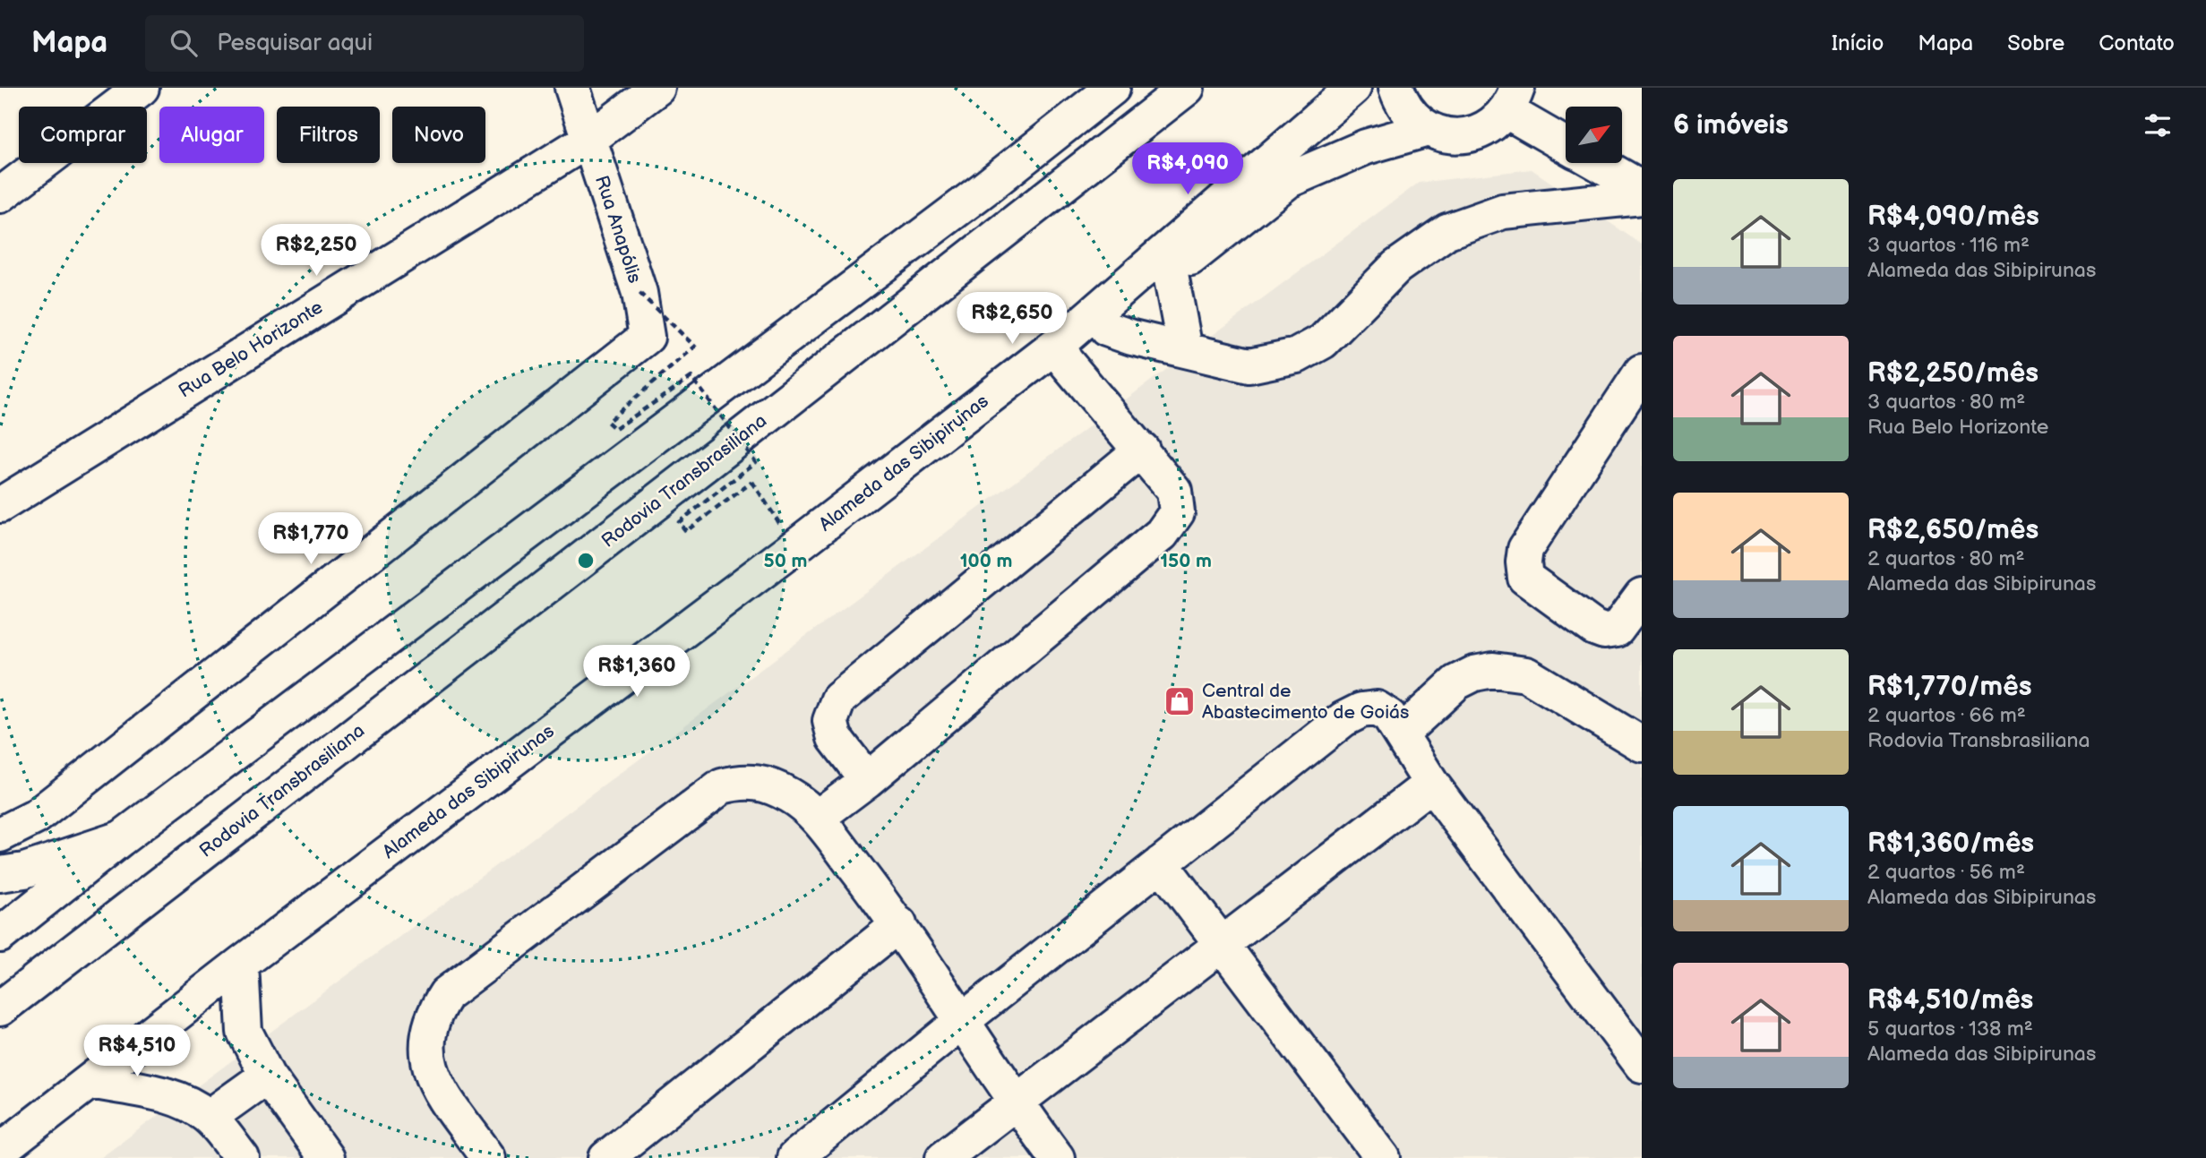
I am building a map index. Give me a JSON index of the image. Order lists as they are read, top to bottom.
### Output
{
  "streets": {
    "main road": [
      "Rua Anapólis",
      "Rua Belo Horizonte",
      "Alameda das Sibipirunas",
      "Rodovia Transbrasiliana"
    ]
  },
  "crossings": [
    ["Rua Anapólis", "Rua Belo Horizonte"]
  ],
  "places": {
    "shop": ["Central de Abastecimento de Goiás"]
  },
  "north": "top right",
  "page": {
    "header": "Mapa",
    "search": "Pesquisar aqui",
    "nav": [
      "Início",
      "Mapa",
      "Sobre",
      "Contato"
    ],
    "heading": "6 imóveis",
    "chip": [
      "Comprar",
      "Alugar",
      "Filtros",
      "Novo"
    ],
    "price": [
      "R$4,090",
      "R$2,250",
      "R$2,650",
      "R$1,770",
      "R$1,360",
      "R$4,510"
    ],
    "list": [
      {
        "name": "R$4,090/mês",
        "note": "3 quartos · 116 m² · Alameda das Sibipirunas"
      },
      {
        "name": "R$2,250/mês",
        "note": "3 quartos · 80 m² · Rua Belo Horizonte"
      },
      {
        "name": "R$2,650/mês",
        "note": "2 quartos · 80 m² · Alameda das Sibipirunas"
      },
      {
        "name": "R$1,770/mês",
        "note": "2 quartos · 66 m² · Rodovia Transbrasiliana"
      },
      {
        "name": "R$1,360/mês",
        "note": "2 quartos · 56 m² · Alameda das Sibipirunas"
      },
      {
        "name": "R$4,510/mês",
        "note": "5 quartos · 138 m² · Alameda das Sibipirunas"
      }
    ]
  },
  "rings": ["50 m", "100 m", "150 m"]
}
